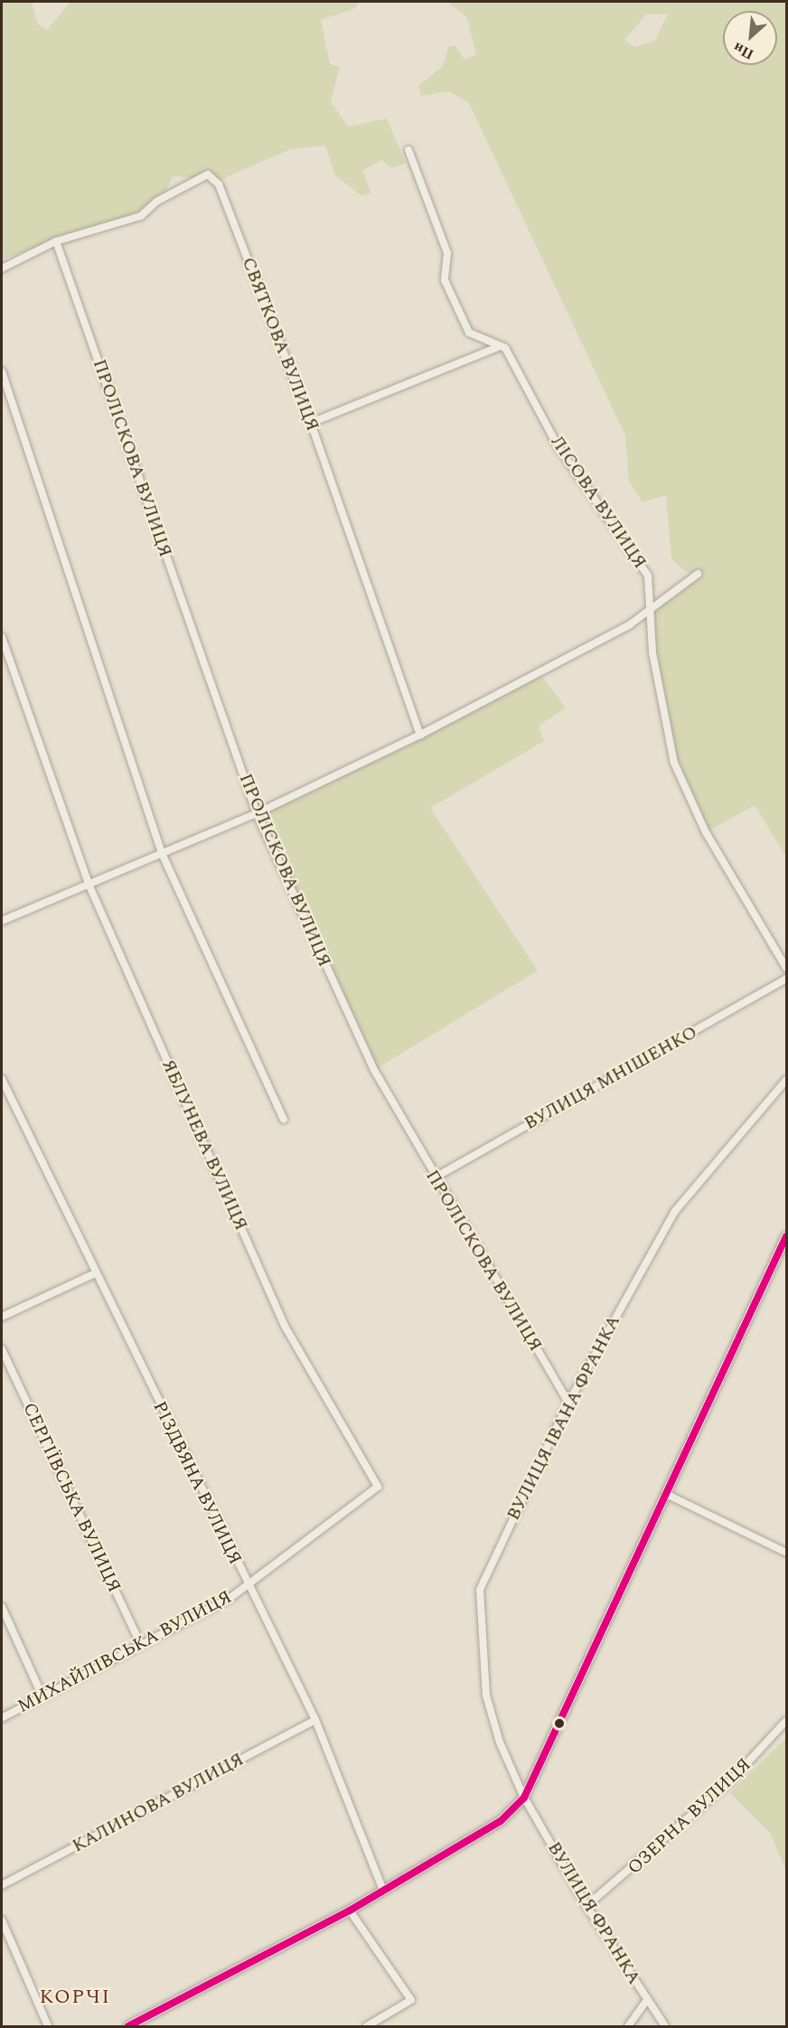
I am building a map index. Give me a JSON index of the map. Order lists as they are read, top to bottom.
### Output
{
  "streets": {
    "street": [
      "СВЯТКОВА ВУЛИЦЯ",
      "ПРОЛІСКОВА ВУЛИЦЯ",
      "ЛІСОВА ВУЛИЦЯ",
      "ВУЛИЦЯ МНІШЕНКО",
      "ЯБЛУНЕВА ВУЛИЦЯ",
      "ВУЛИЦЯ ІВАНА ФРАНКА",
      "РІЗДВЯНА ВУЛИЦЯ",
      "СЕРГІЇВСЬКА ВУЛИЦЯ",
      "МИХАЙЛІВСЬКА ВУЛИЦЯ",
      "КАЛИНОВА ВУЛИЦЯ",
      "ОЗЕРНА ВУЛИЦЯ",
      "ВУЛИЦЯ ФРАНКА"
    ]
  },
  "crossings": [
    ["СВЯТКОВА ВУЛИЦЯ", "ПРОЛІСКОВА ВУЛИЦЯ"],
    ["ПРОЛІСКОВА ВУЛИЦЯ", "ВУЛИЦЯ МНІШЕНКО"],
    ["ПРОЛІСКОВА ВУЛИЦЯ", "ВУЛИЦЯ ІВАНА ФРАНКА"],
    ["ЯБЛУНЕВА ВУЛИЦЯ", "РІЗДВЯНА ВУЛИЦЯ"],
    ["ЯБЛУНЕВА ВУЛИЦЯ", "МИХАЙЛІВСЬКА ВУЛИЦЯ"],
    ["ВУЛИЦЯ ІВАНА ФРАНКА", "ВУЛИЦЯ ФРАНКА"],
    ["РІЗДВЯНА ВУЛИЦЯ", "МИХАЙЛІВСЬКА ВУЛИЦЯ"],
    ["РІЗДВЯНА ВУЛИЦЯ", "КАЛИНОВА ВУЛИЦЯ"],
    ["СЕРГІЇВСЬКА ВУЛИЦЯ", "МИХАЙЛІВСЬКА ВУЛИЦЯ"],
    ["ОЗЕРНА ВУЛИЦЯ", "ВУЛИЦЯ ФРАНКА"]
  ],
  "districts": ["КОРЧІ"],
  "north": "bottom left"
}
